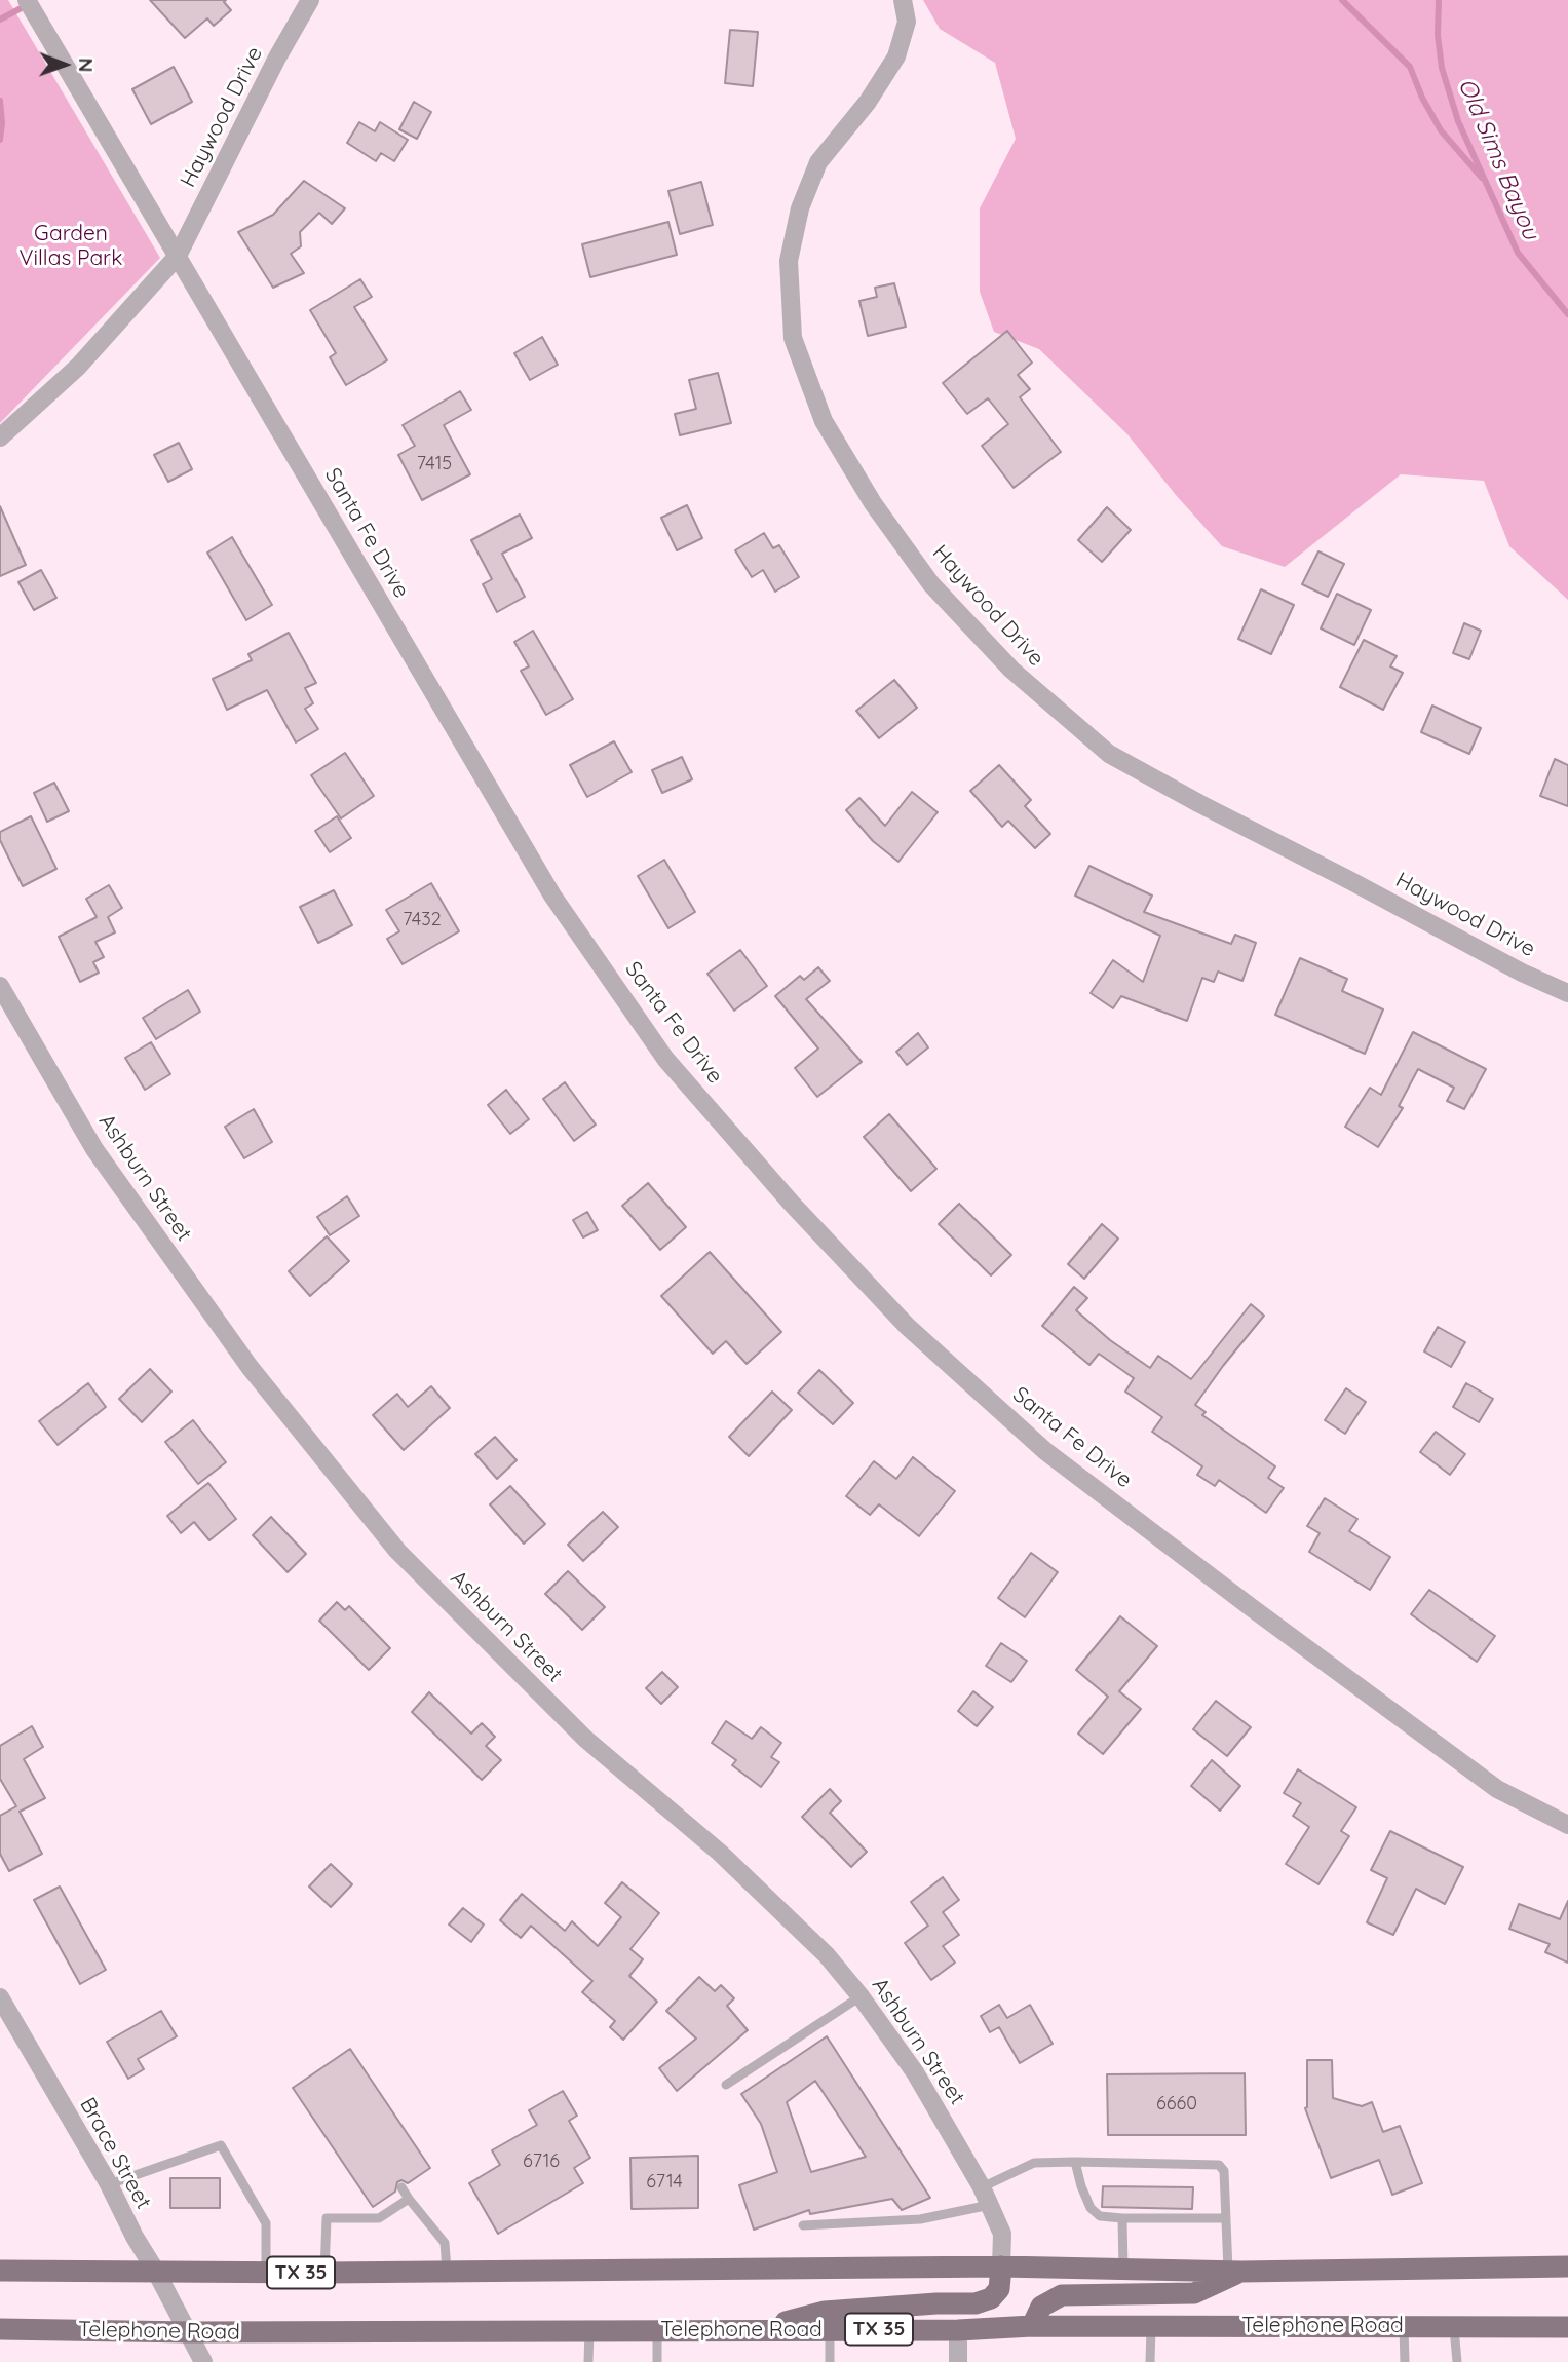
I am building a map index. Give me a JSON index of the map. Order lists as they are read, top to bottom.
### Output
{
  "streets": {
    "main road": ["TX 35", "Telephone Road"],
    "street": [
      "Haywood Drive",
      "Santa Fe Drive",
      "Ashburn Street",
      "Brace Street"
    ]
  },
  "crossings": [
    ["Haywood Drive", "Santa Fe Drive"],
    ["Ashburn Street", "TX 35"],
    ["Brace Street", "TX 35"],
    ["Brace Street", "Telephone Road"]
  ],
  "water": ["Old Sims Bayou"],
  "parks": ["Garden Villas Park"],
  "house_numbers": [
    "7415",
    "7432",
    "6660",
    "6716",
    "6714"
  ],
  "north": "right"
}
